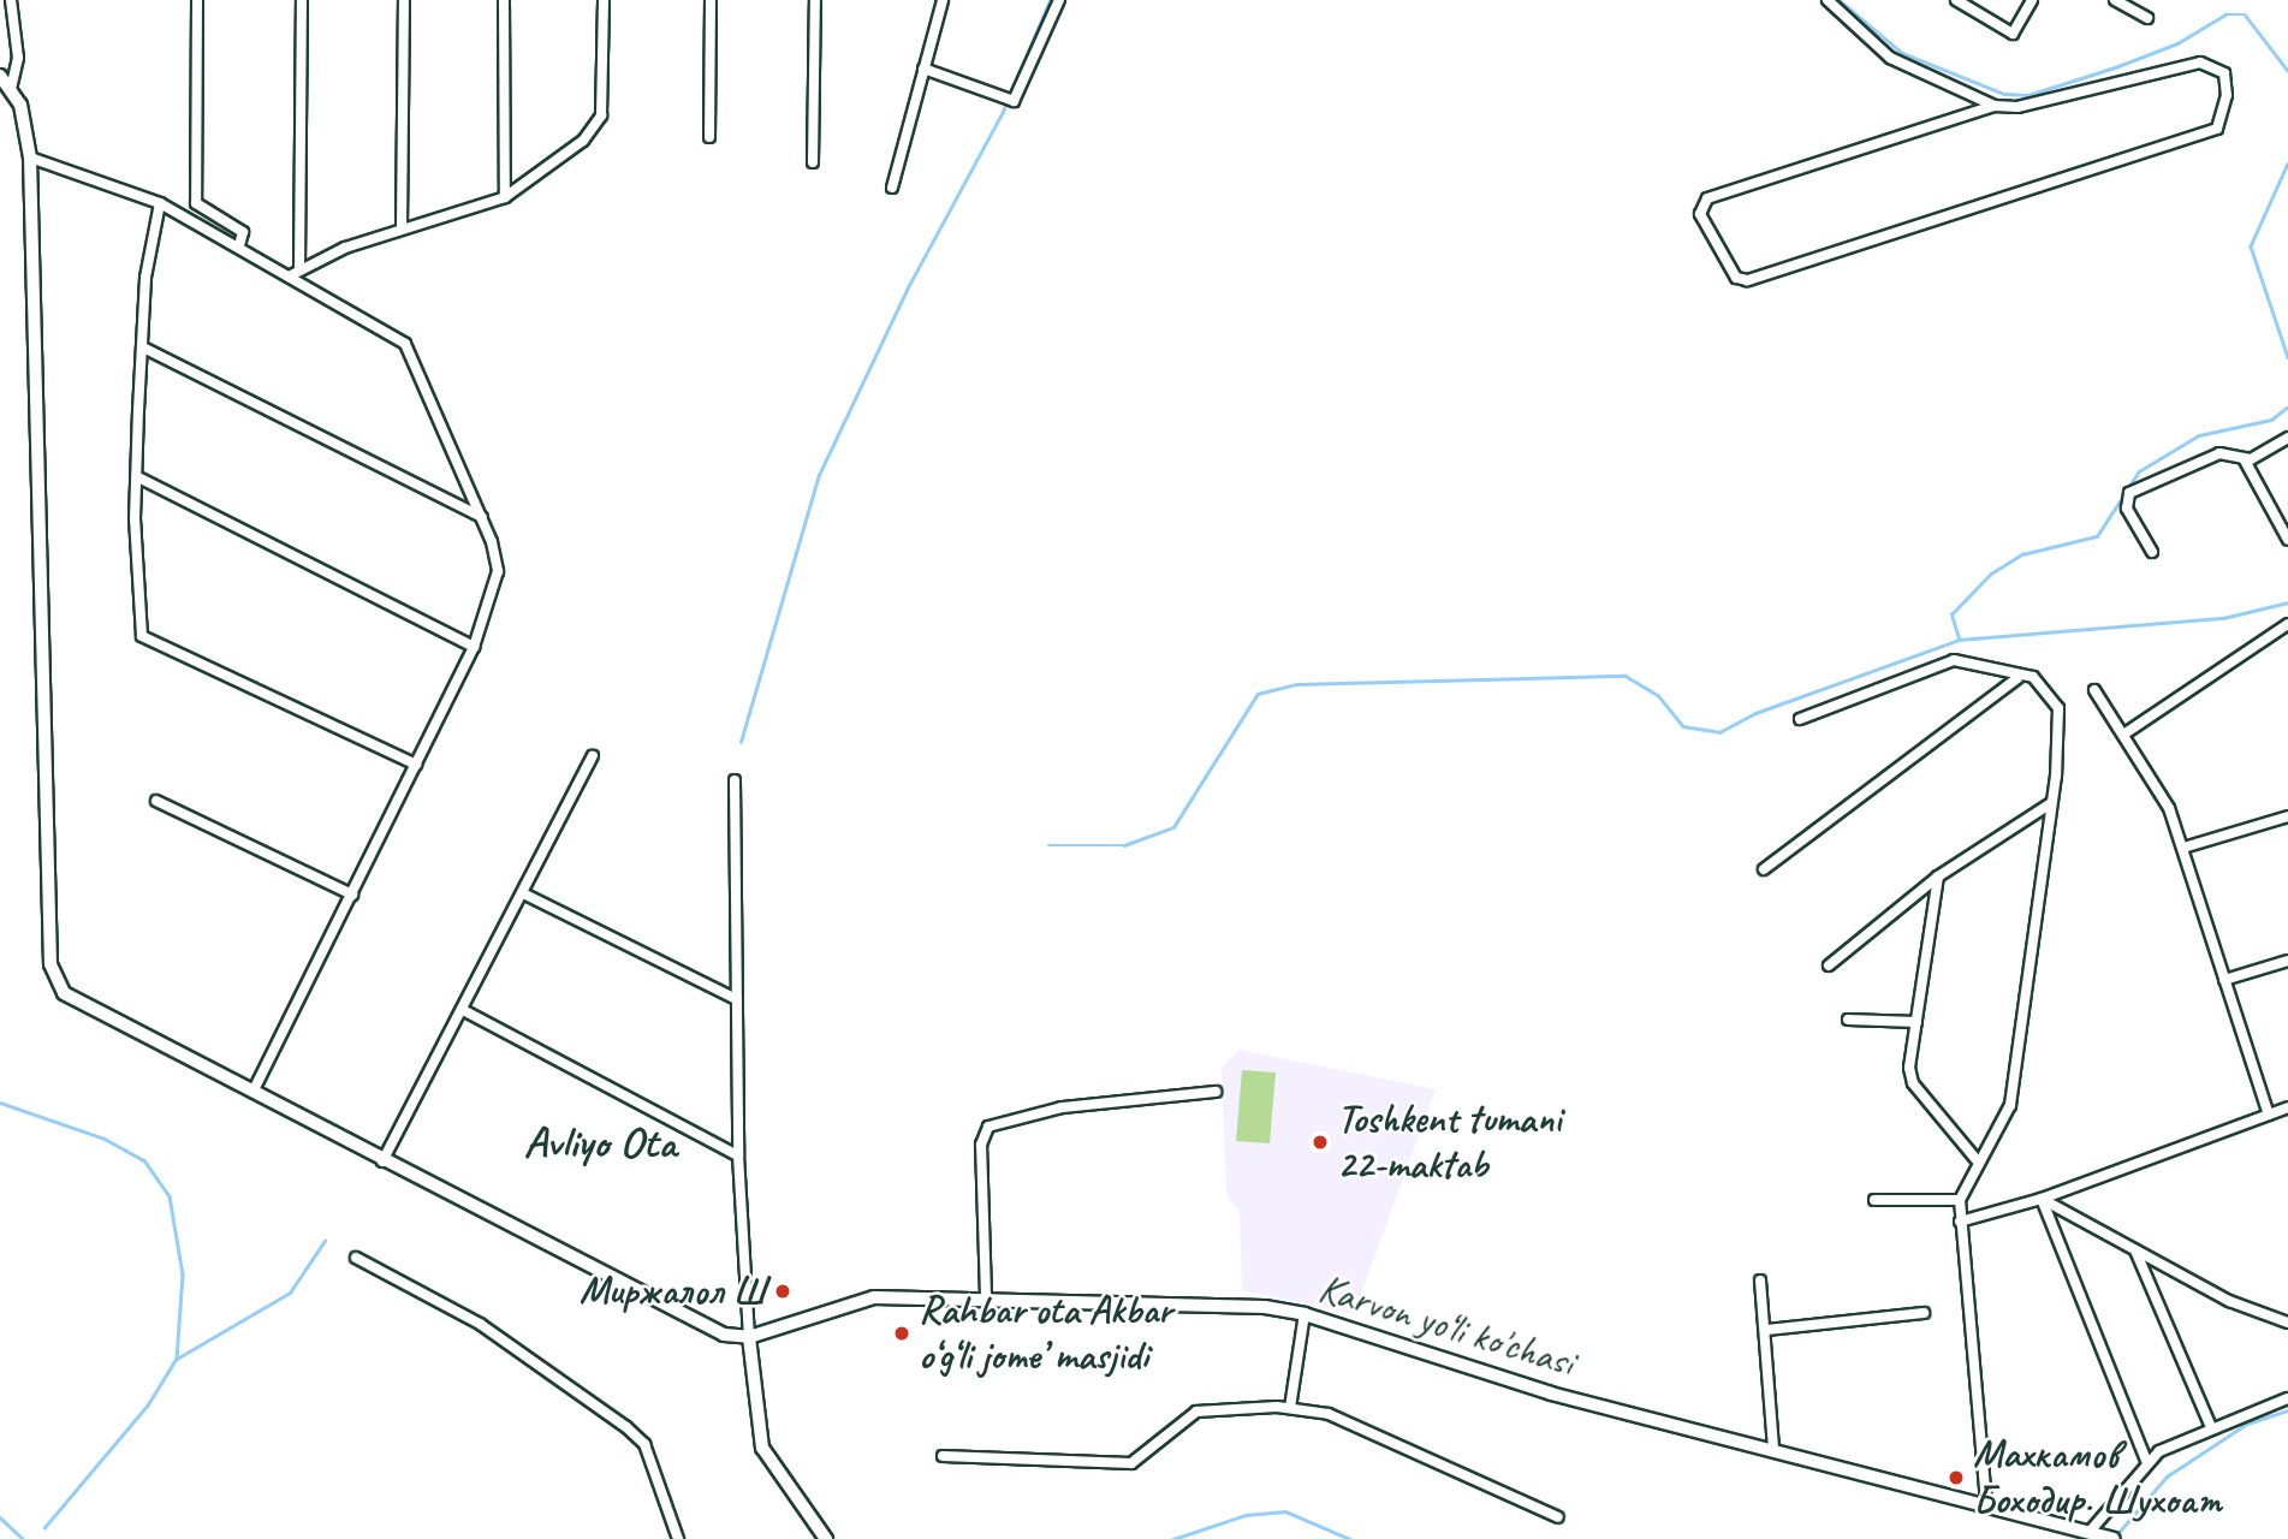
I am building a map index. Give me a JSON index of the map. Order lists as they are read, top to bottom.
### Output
{
  "streets": {
    "street": ["Karvon yo‘li ko'chasi"]
  },
  "districts": ["Avliyo Ota"],
  "places": [
    "Toshkent tumani 22-maktab",
    "Миржалол Ш",
    "Rahbar ota Akbar o‘g‘li jome’ masjidi",
    "Махкамов Боходир. Шухоат"
  ]
}
